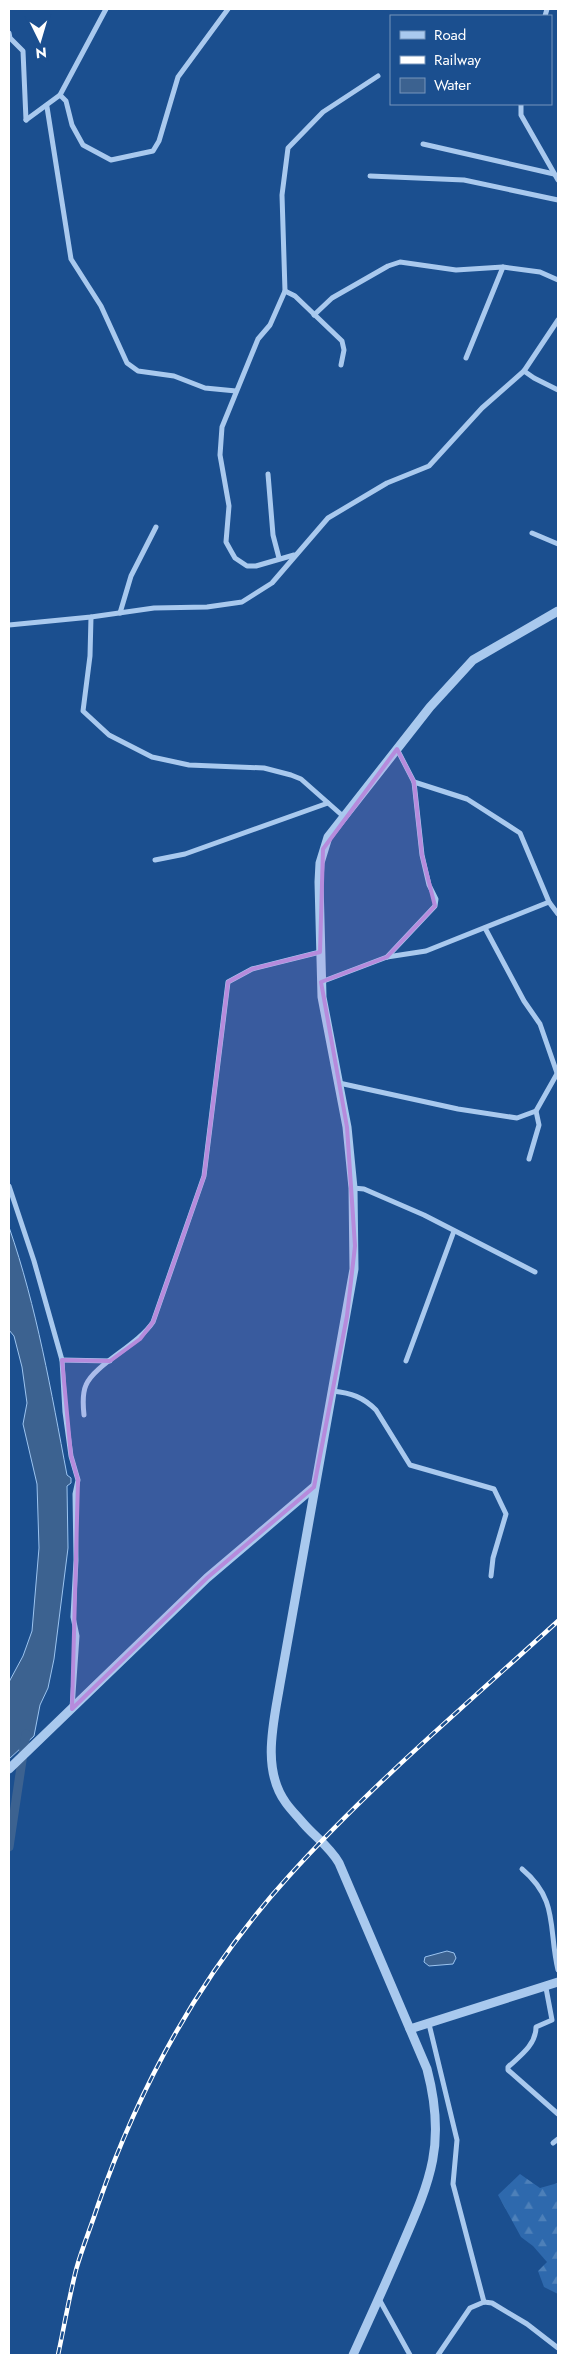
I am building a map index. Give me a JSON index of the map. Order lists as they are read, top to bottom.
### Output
{
  "legend": ["Road", "Railway", "Water"],
  "north": "bottom"
}
